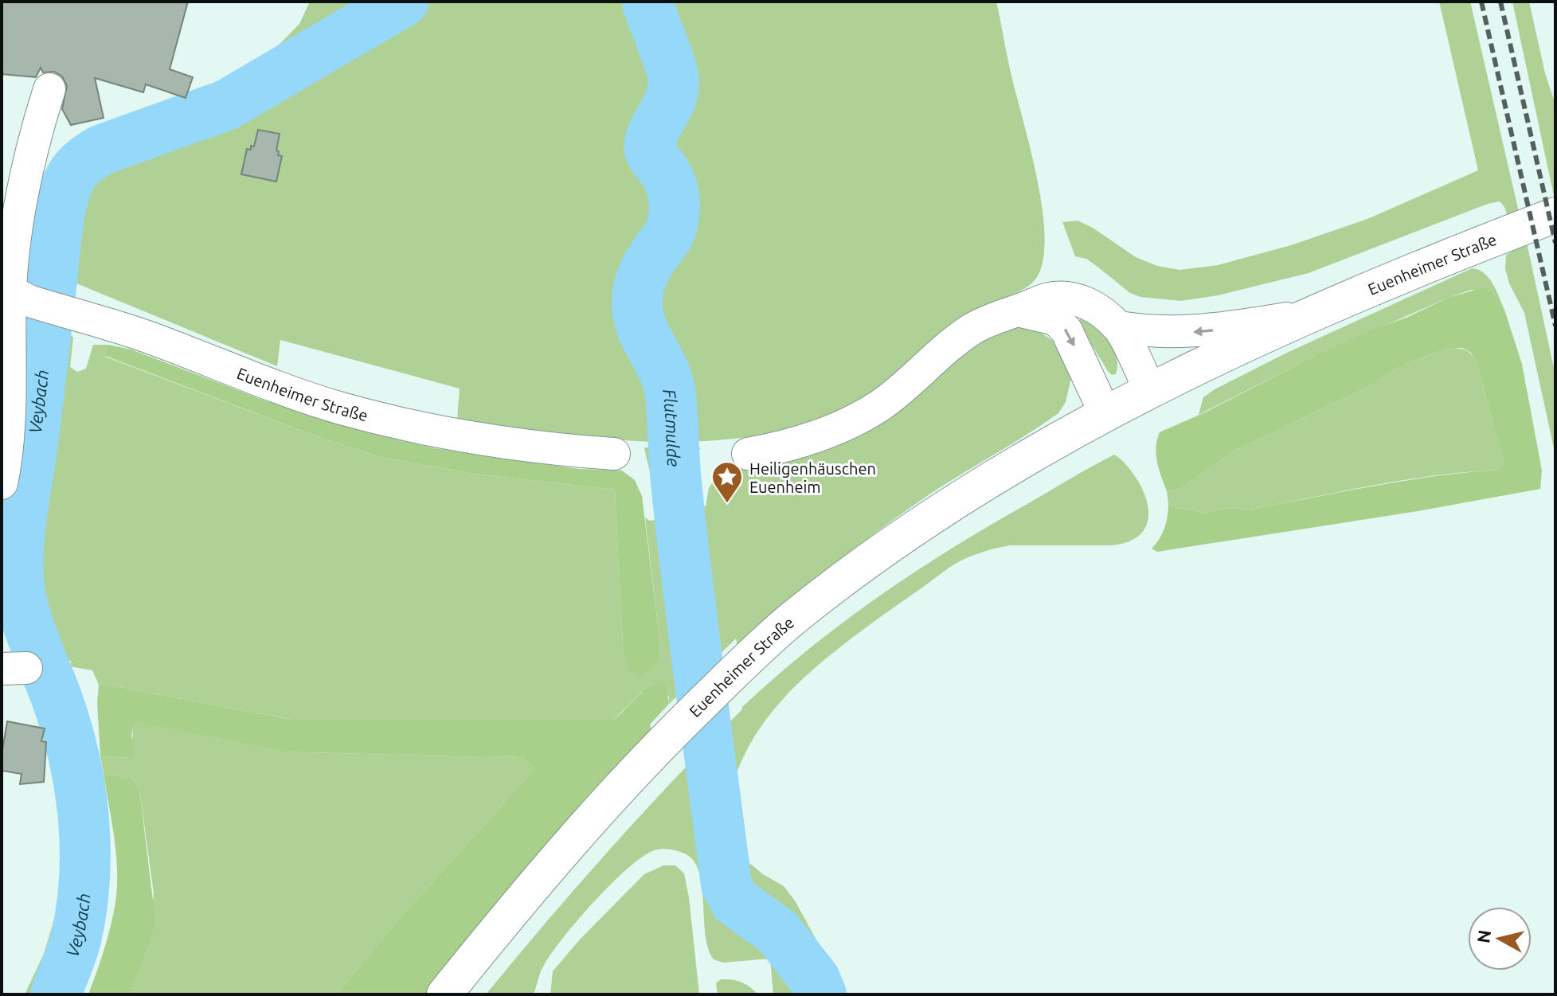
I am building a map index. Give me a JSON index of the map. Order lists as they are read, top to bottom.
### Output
{
  "streets": {
    "main road": ["Euenheimer Straße"]
  },
  "water": ["Veybach", "Flutmulde"],
  "places": {
    "place": ["Heiligenhäuschen Euenheim"]
  },
  "north": "left"
}
